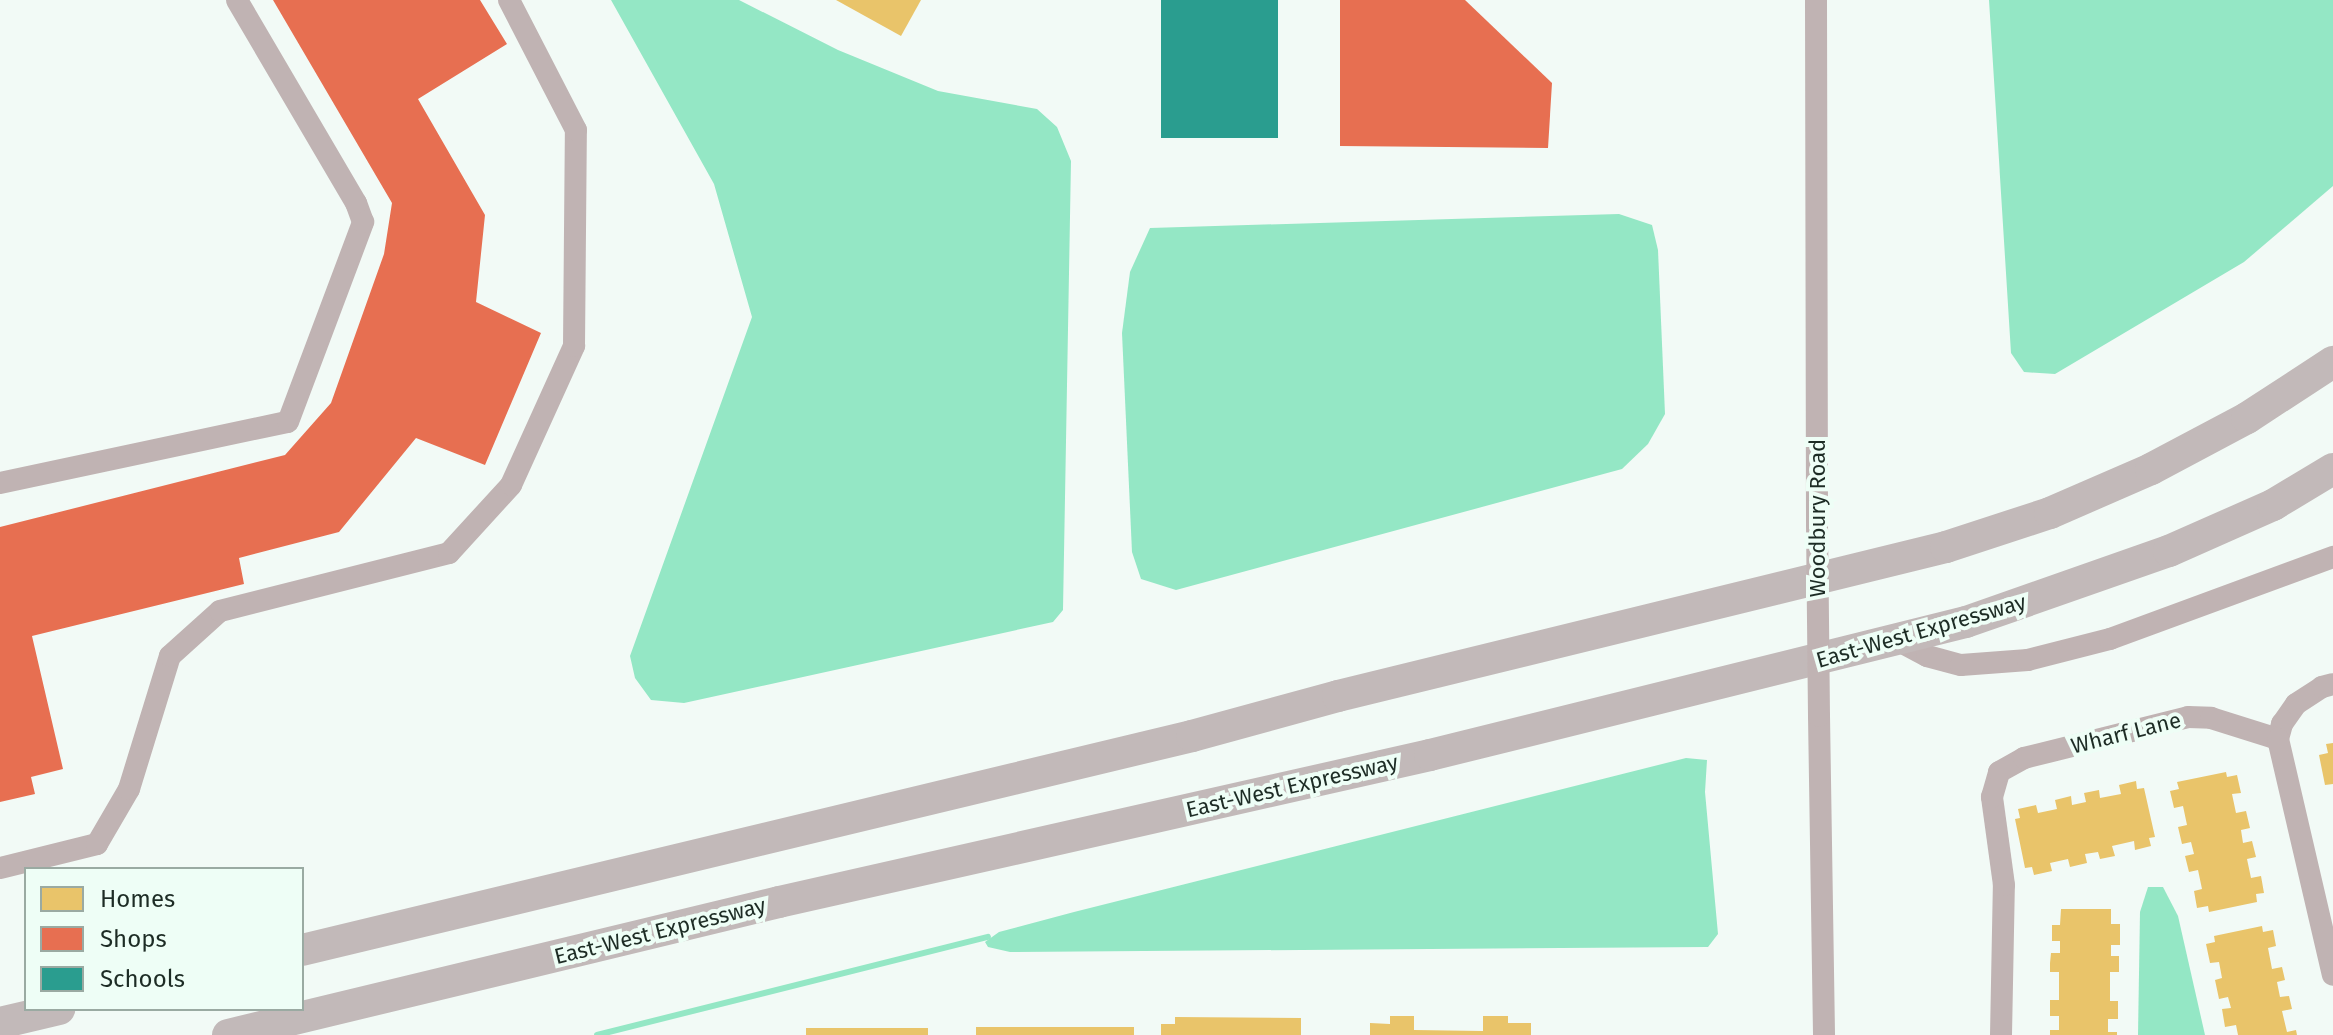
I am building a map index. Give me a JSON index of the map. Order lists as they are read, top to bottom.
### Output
{
  "streets": {
    "highway": ["East-West Expressway"],
    "street": ["Woodbury Road", "Wharf Lane"]
  },
  "legend": ["Homes", "Shops", "Schools"]
}
